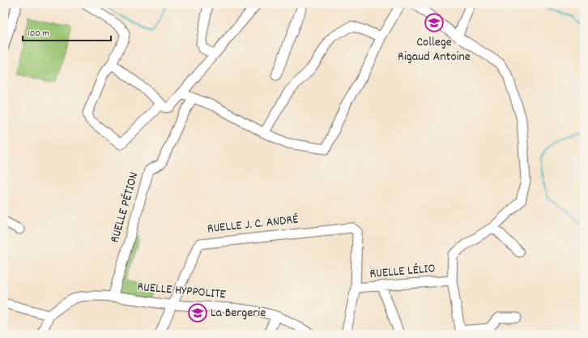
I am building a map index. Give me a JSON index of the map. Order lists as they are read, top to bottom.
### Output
{
  "streets": {
    "street": [
      "RUELLE PÉTION",
      "RUELLE J. C. ANDRÉ",
      "RUELLE LÉLIO",
      "RUELLE HYPPOLITE"
    ]
  },
  "crossings": [
    ["RUELLE PÉTION", "RUELLE HYPPOLITE"],
    ["RUELLE J. C. ANDRÉ", "RUELLE LÉLIO"],
    ["RUELLE J. C. ANDRÉ", "RUELLE HYPPOLITE"]
  ],
  "places": {
    "school or university": ["College Rigaud Antoine", "La Bergerie"]
  },
  "scale_bar": "100 m"
}
